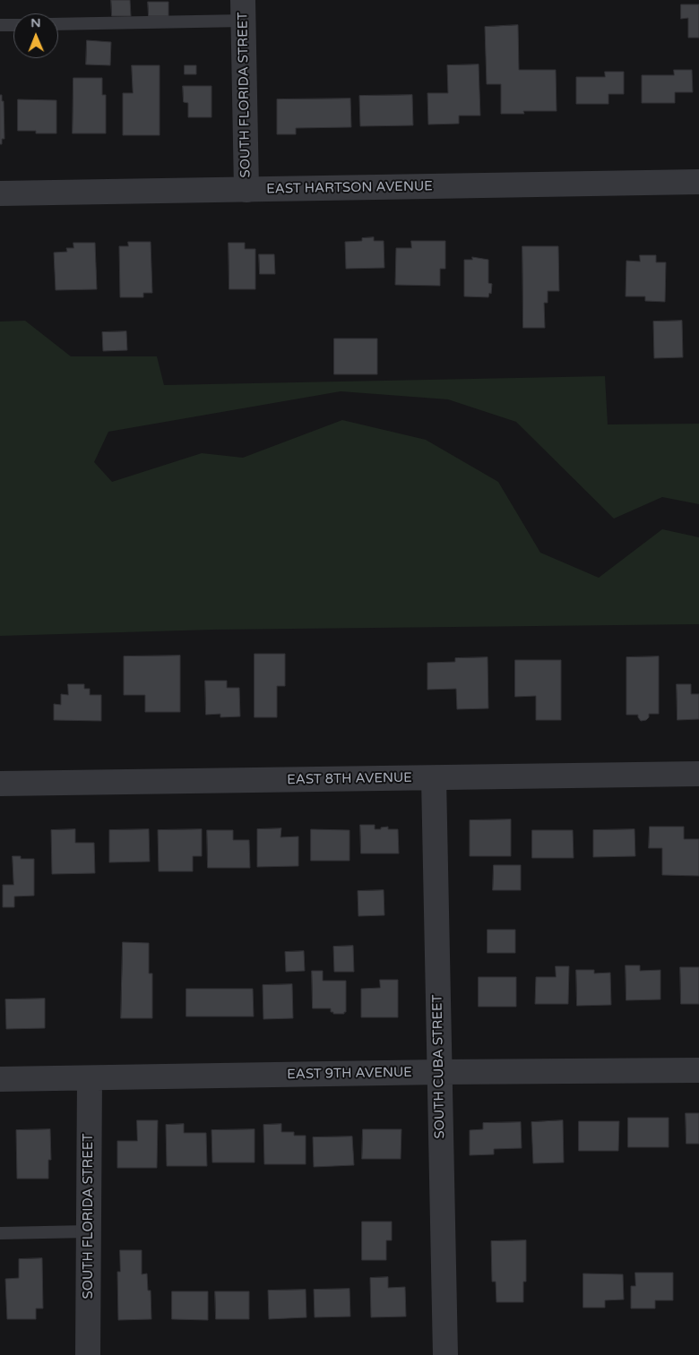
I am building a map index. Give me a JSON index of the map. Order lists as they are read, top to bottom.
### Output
{
  "streets": {
    "street": [
      "SOUTH FLORIDA STREET",
      "EAST HARTSON AVENUE",
      "EAST 8TH AVENUE",
      "SOUTH CUBA STREET",
      "EAST 9TH AVENUE"
    ]
  },
  "crossings": [
    ["SOUTH FLORIDA STREET", "EAST HARTSON AVENUE"],
    ["SOUTH FLORIDA STREET", "EAST 9TH AVENUE"],
    ["EAST 8TH AVENUE", "SOUTH CUBA STREET"],
    ["SOUTH CUBA STREET", "EAST 9TH AVENUE"]
  ],
  "north": "top"
}
